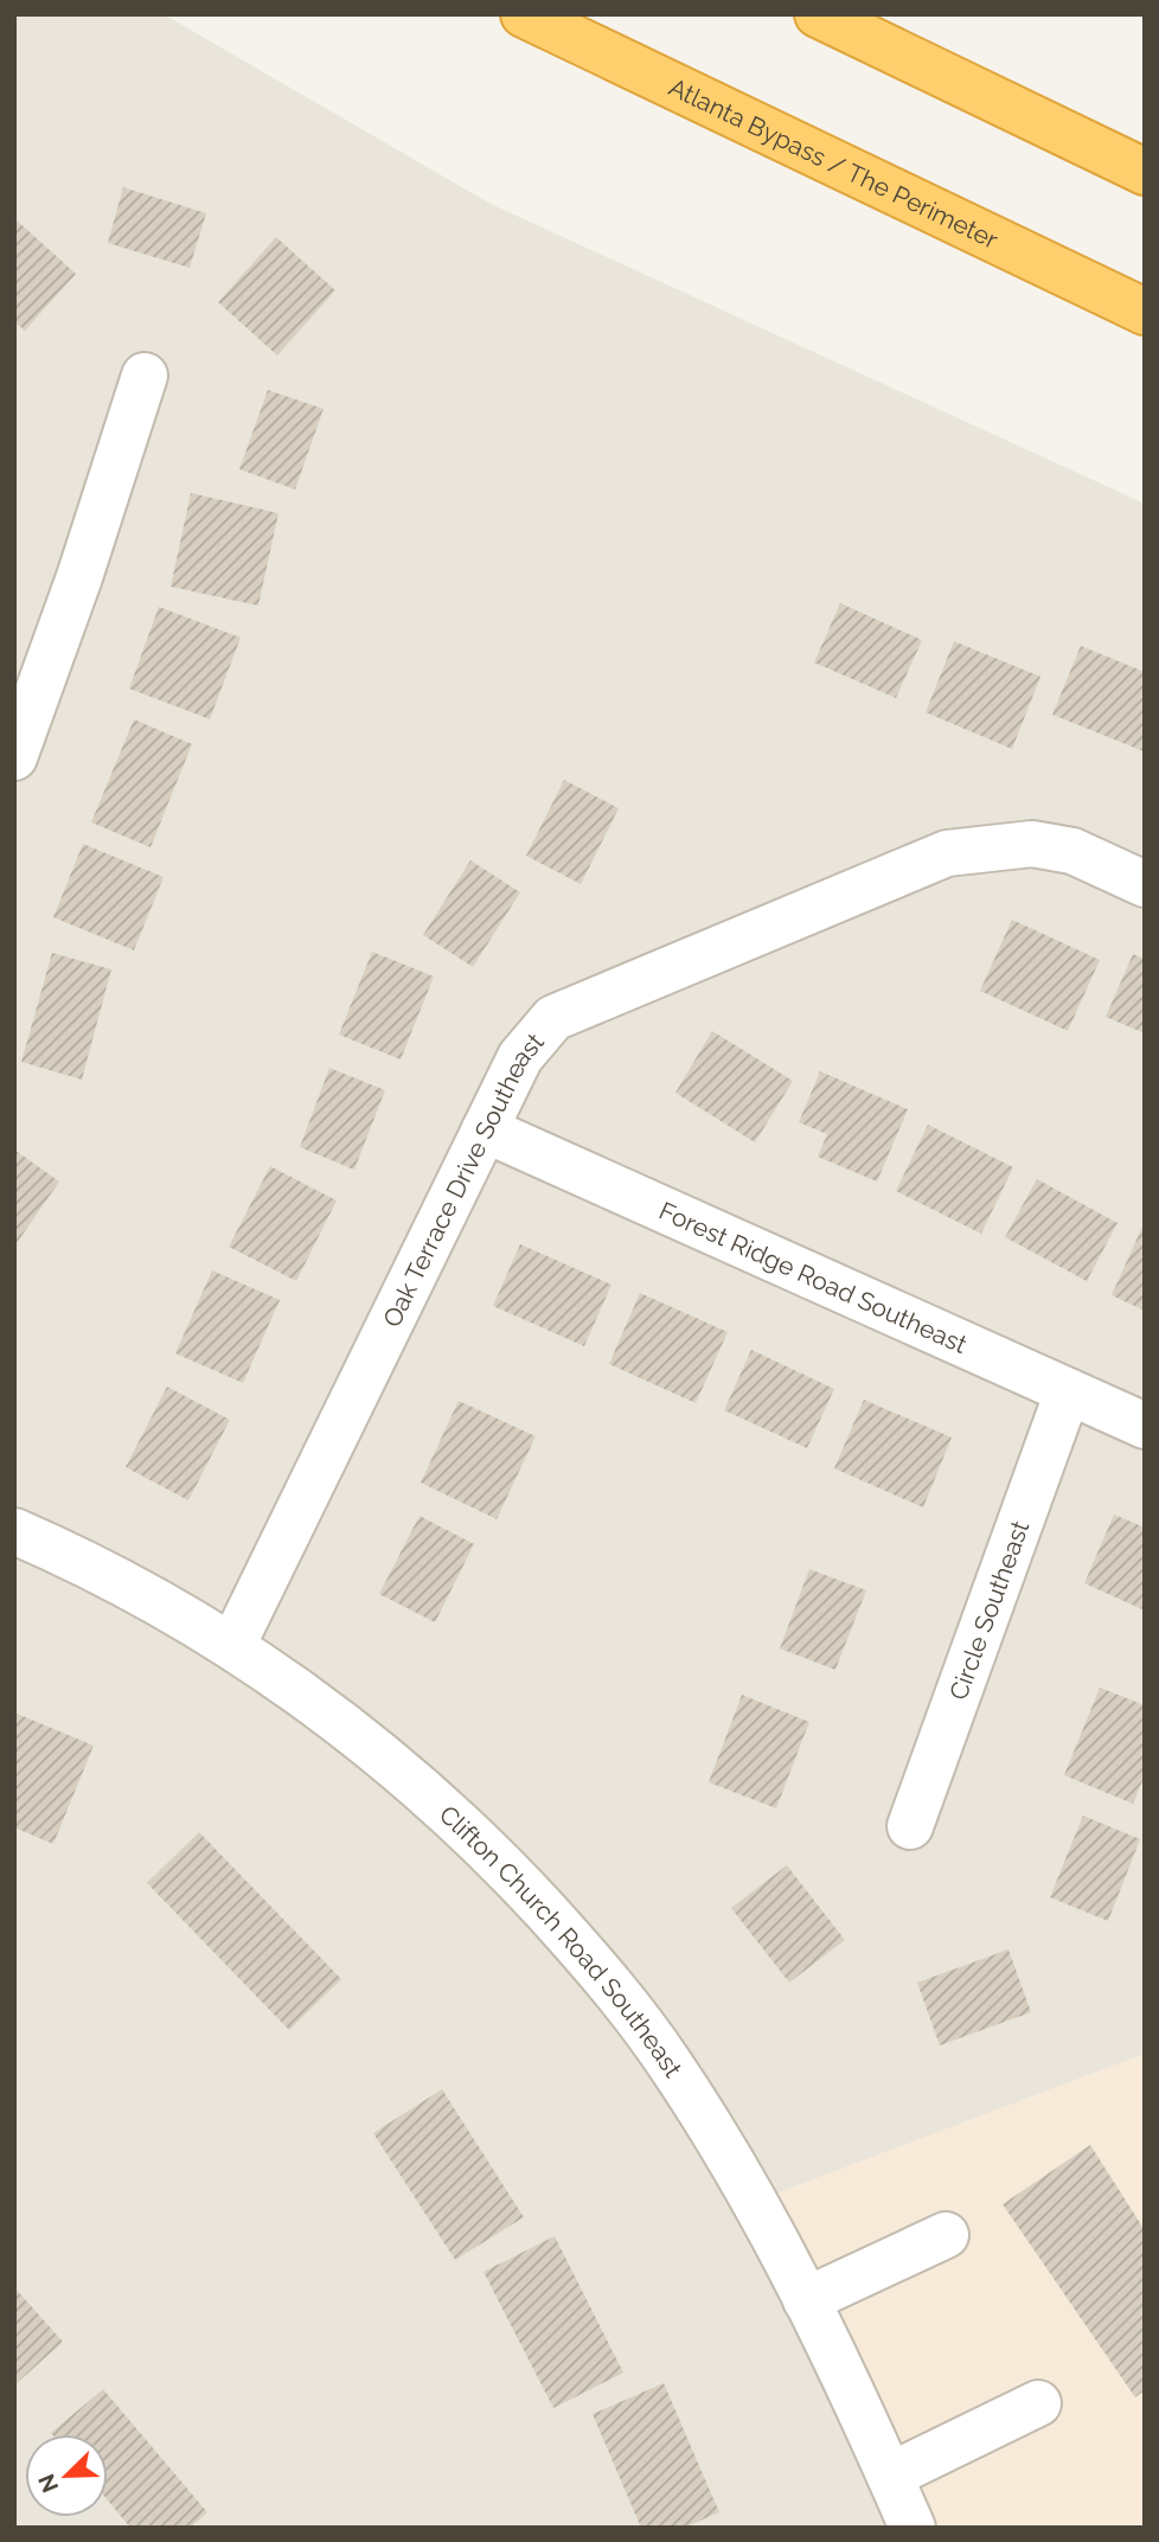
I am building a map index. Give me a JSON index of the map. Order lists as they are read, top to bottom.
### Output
{
  "streets": {
    "highway": ["Atlanta Bypass / The Perimeter"],
    "street": [
      "Oak Terrace Drive Southeast",
      "Forest Ridge Road Southeast",
      "Circle Southeast",
      "Clifton Church Road Southeast"
    ]
  },
  "crossings": [
    ["Oak Terrace Drive Southeast", "Forest Ridge Road Southeast"],
    ["Oak Terrace Drive Southeast", "Clifton Church Road Southeast"],
    ["Forest Ridge Road Southeast", "Circle Southeast"]
  ],
  "north": "bottom left"
}
